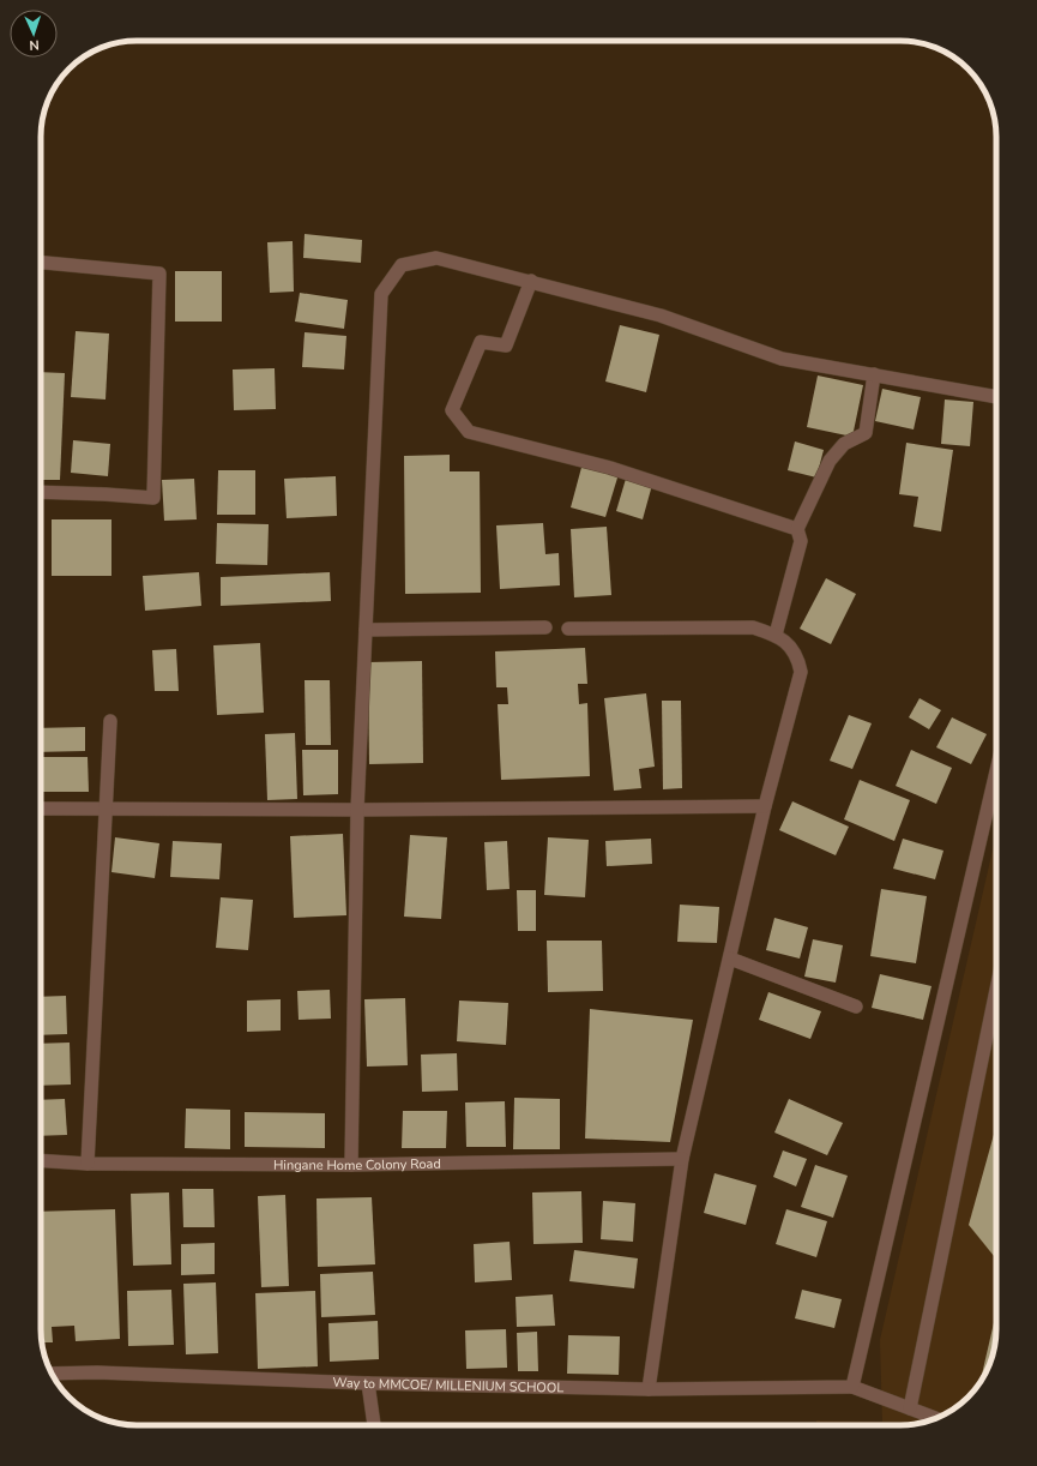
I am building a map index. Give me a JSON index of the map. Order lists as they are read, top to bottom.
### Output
{
  "streets": {
    "street": ["Hingane Home Colony Road", "Way to MMCOE/ MILLENIUM SCHOOL"]
  },
  "north": "bottom"
}
